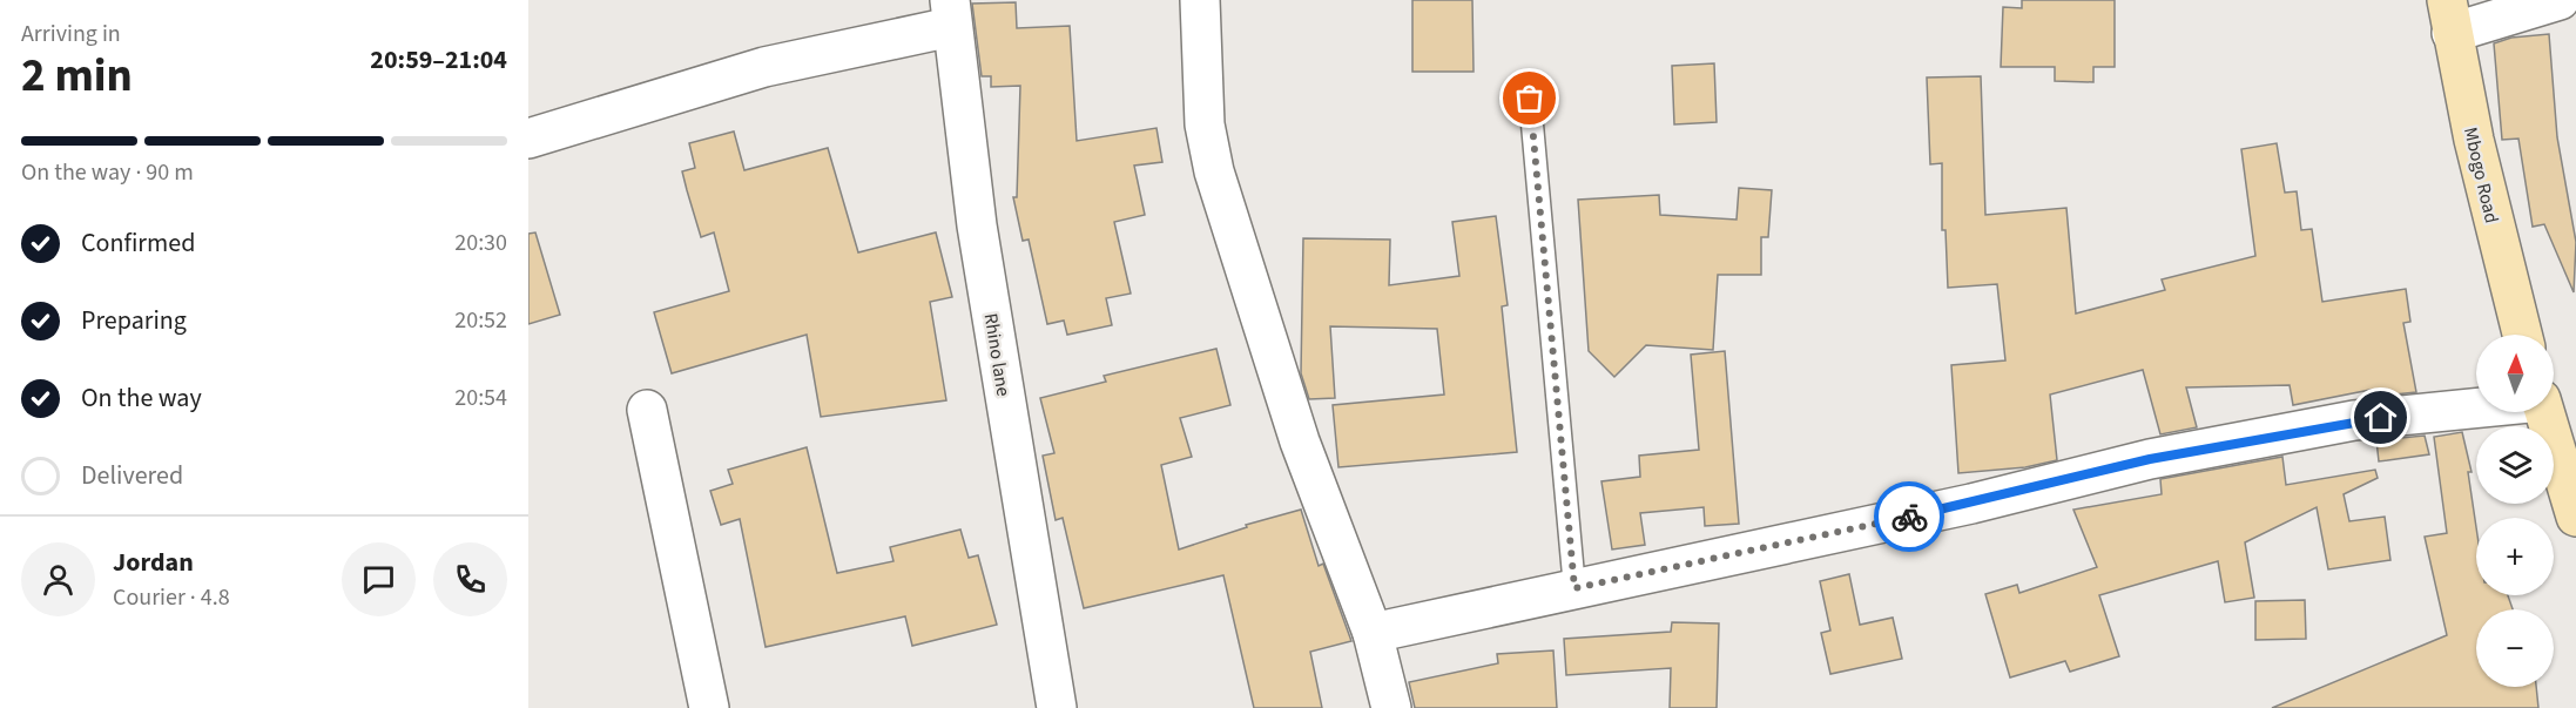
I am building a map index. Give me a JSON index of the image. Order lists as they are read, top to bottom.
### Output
{
  "streets": {
    "main road": ["Mbogo Road"],
    "street": ["Rhino lane"]
  },
  "north": "top",
  "page": {
    "heading": ["2 min", "Arriving in", "20:59–21:04"],
    "panel": ["Jordan", "Courier · 4.8"],
    "bar": "On the way · 90 m",
    "list": [
      ["Confirmed", "20:30"],
      ["Preparing", "20:52"],
      ["On the way", "20:54"],
      "Delivered"
    ],
    "map_buttons": ["+", "−"]
  }
}
